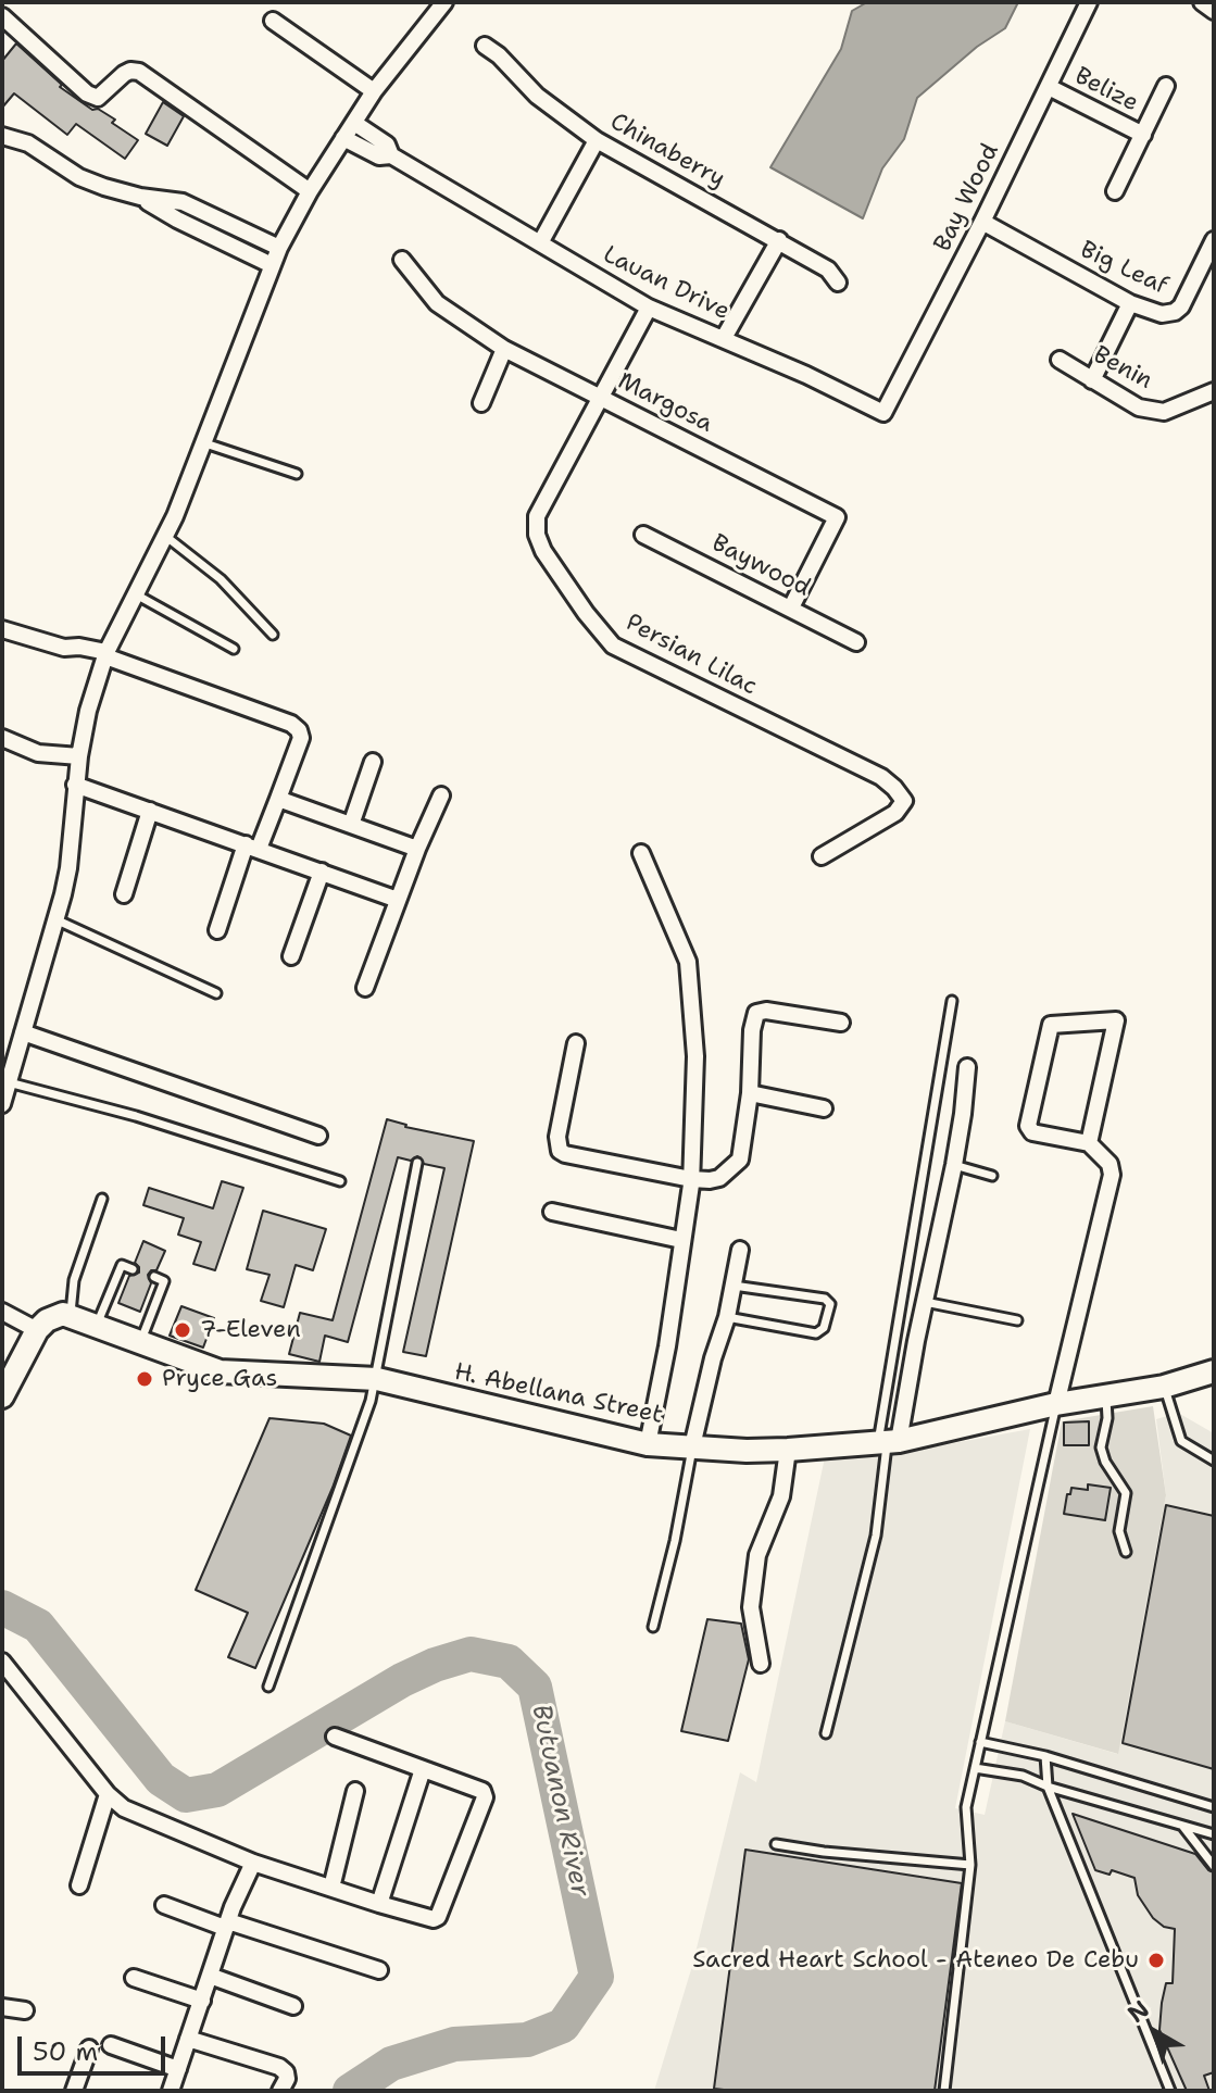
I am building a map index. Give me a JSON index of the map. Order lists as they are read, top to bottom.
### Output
{
  "streets": {
    "main road": ["H. Abellana Street"],
    "street": [
      "Belize",
      "Chinaberry",
      "Bay Wood",
      "Big Leaf",
      "Lauan Drive",
      "Benin",
      "Margosa",
      "Baywood",
      "Persian Lilac"
    ]
  },
  "crossings": [
    ["Belize", "Bay Wood"],
    ["Bay Wood", "Big Leaf"],
    ["Bay Wood", "Lauan Drive"],
    ["Lauan Drive", "Persian Lilac"],
    ["Margosa", "Baywood"],
    ["Margosa", "Persian Lilac"]
  ],
  "water": ["Butuanon River"],
  "places": ["7-Eleven", "Pryce Gas", "Sacred Heart School - Ateneo De Cebu"],
  "scale_bar": "50 m",
  "north": "top left"
}
